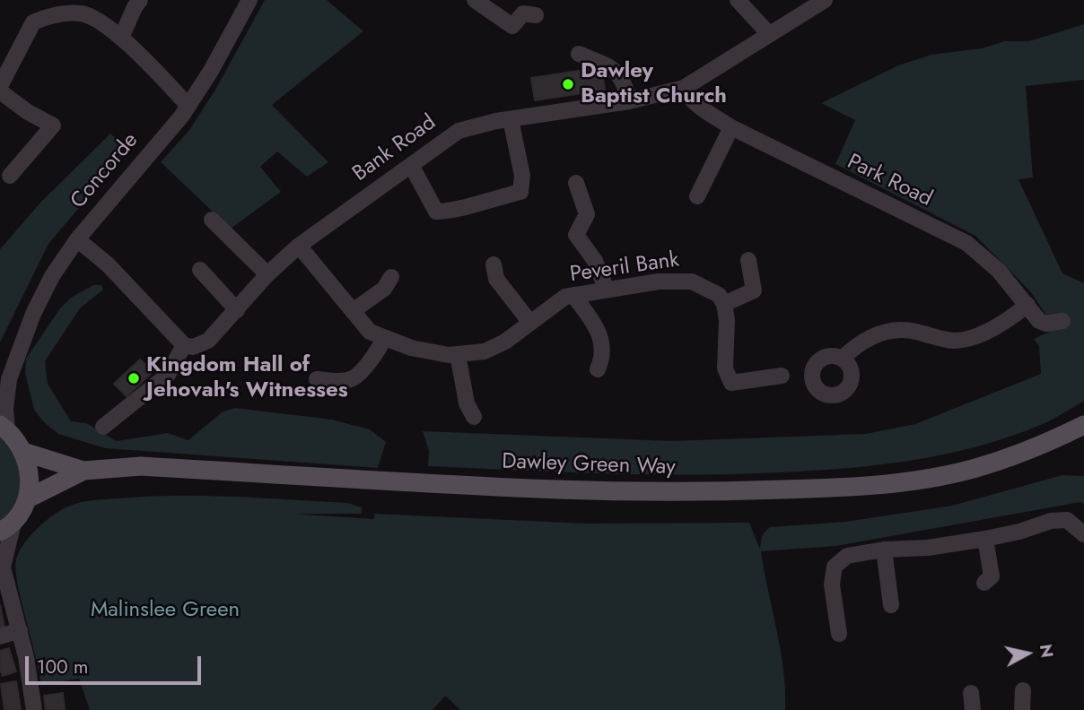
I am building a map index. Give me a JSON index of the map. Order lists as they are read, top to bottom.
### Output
{
  "streets": {
    "main road": ["Dawley Green Way"],
    "street": [
      "Bank Road",
      "Concorde",
      "Park Road",
      "Peveril Bank"
    ]
  },
  "crossings": [
    ["Bank Road", "Park Road"],
    ["Bank Road", "Peveril Bank"]
  ],
  "parks": ["Malinslee Green"],
  "places": ["Dawley Baptist Church", "Kingdom Hall of Jehovah's Witnesses"],
  "scale_bar": "100 m",
  "north": "right"
}
